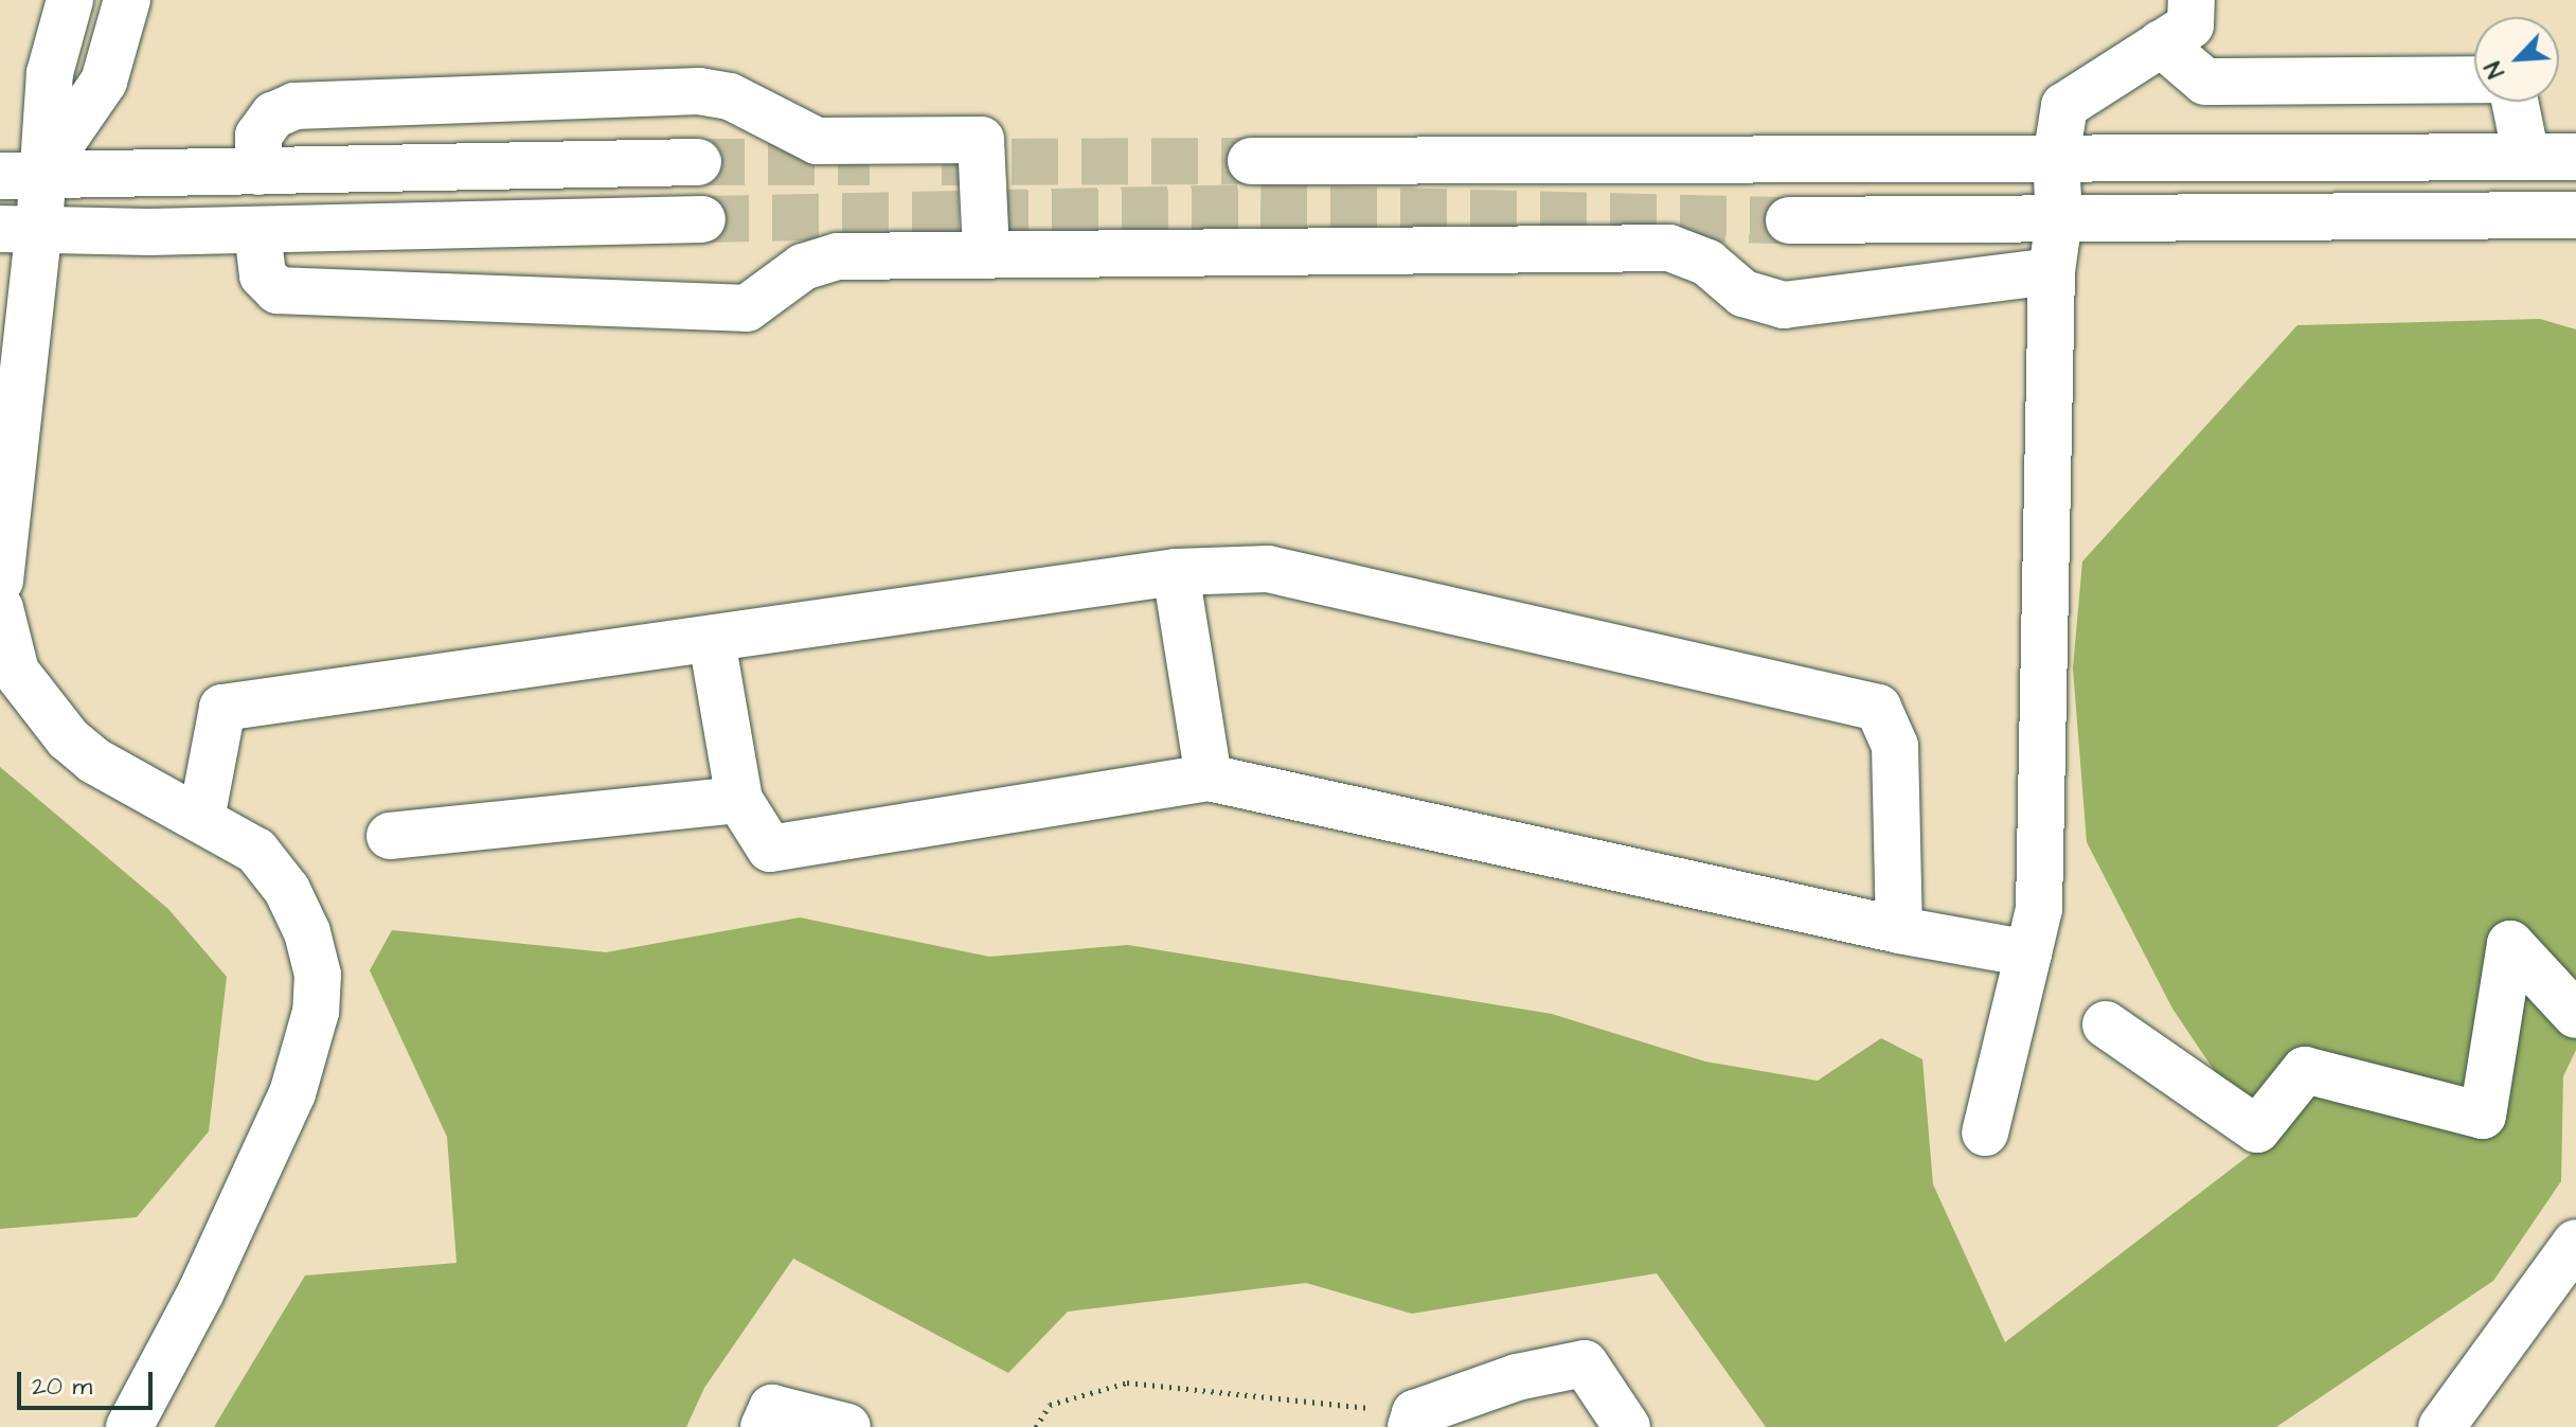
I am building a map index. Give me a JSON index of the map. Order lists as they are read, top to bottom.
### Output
{
  "scale_bar": "20 m",
  "north": "bottom left"
}
